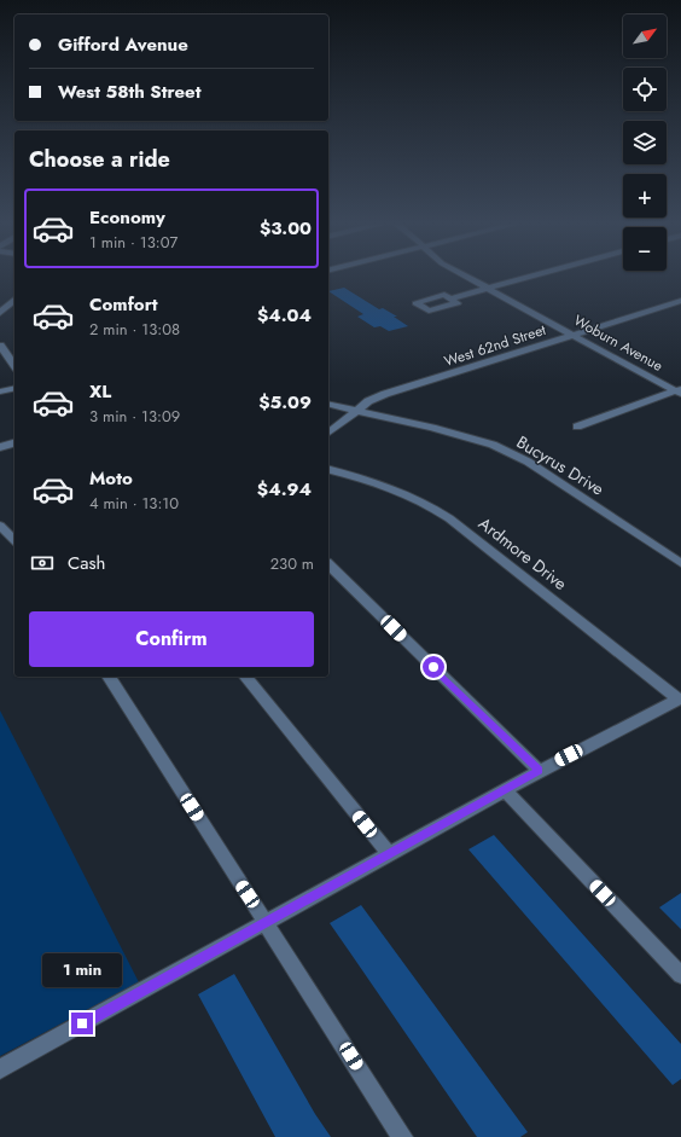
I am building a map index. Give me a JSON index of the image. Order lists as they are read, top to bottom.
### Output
{
  "streets": {
    "street": [
      "Woburn Avenue",
      "West 62nd Street",
      "Bucyrus Drive",
      "Ardmore Drive"
    ]
  },
  "crossings": [
    ["Woburn Avenue", "West 62nd Street"],
    ["West 62nd Street", "Bucyrus Drive"]
  ],
  "north": "top right",
  "page": {
    "map_buttons": ["+", "−"],
    "banner": ["Gifford Avenue", "West 58th Street"],
    "heading": "Choose a ride",
    "list": [
      {
        "name": "Economy",
        "note": "1 min · 13:07",
        "value": "$3.00"
      },
      {
        "name": "Comfort",
        "note": "2 min · 13:08",
        "value": "$4.04"
      },
      {
        "name": "XL",
        "note": "3 min · 13:09",
        "value": "$5.09"
      },
      {
        "name": "Moto",
        "note": "4 min · 13:10",
        "value": "$4.94"
      }
    ],
    "pay": ["Cash", "230 m"],
    "buttons": "Confirm",
    "bubble": "1 min"
  }
}
